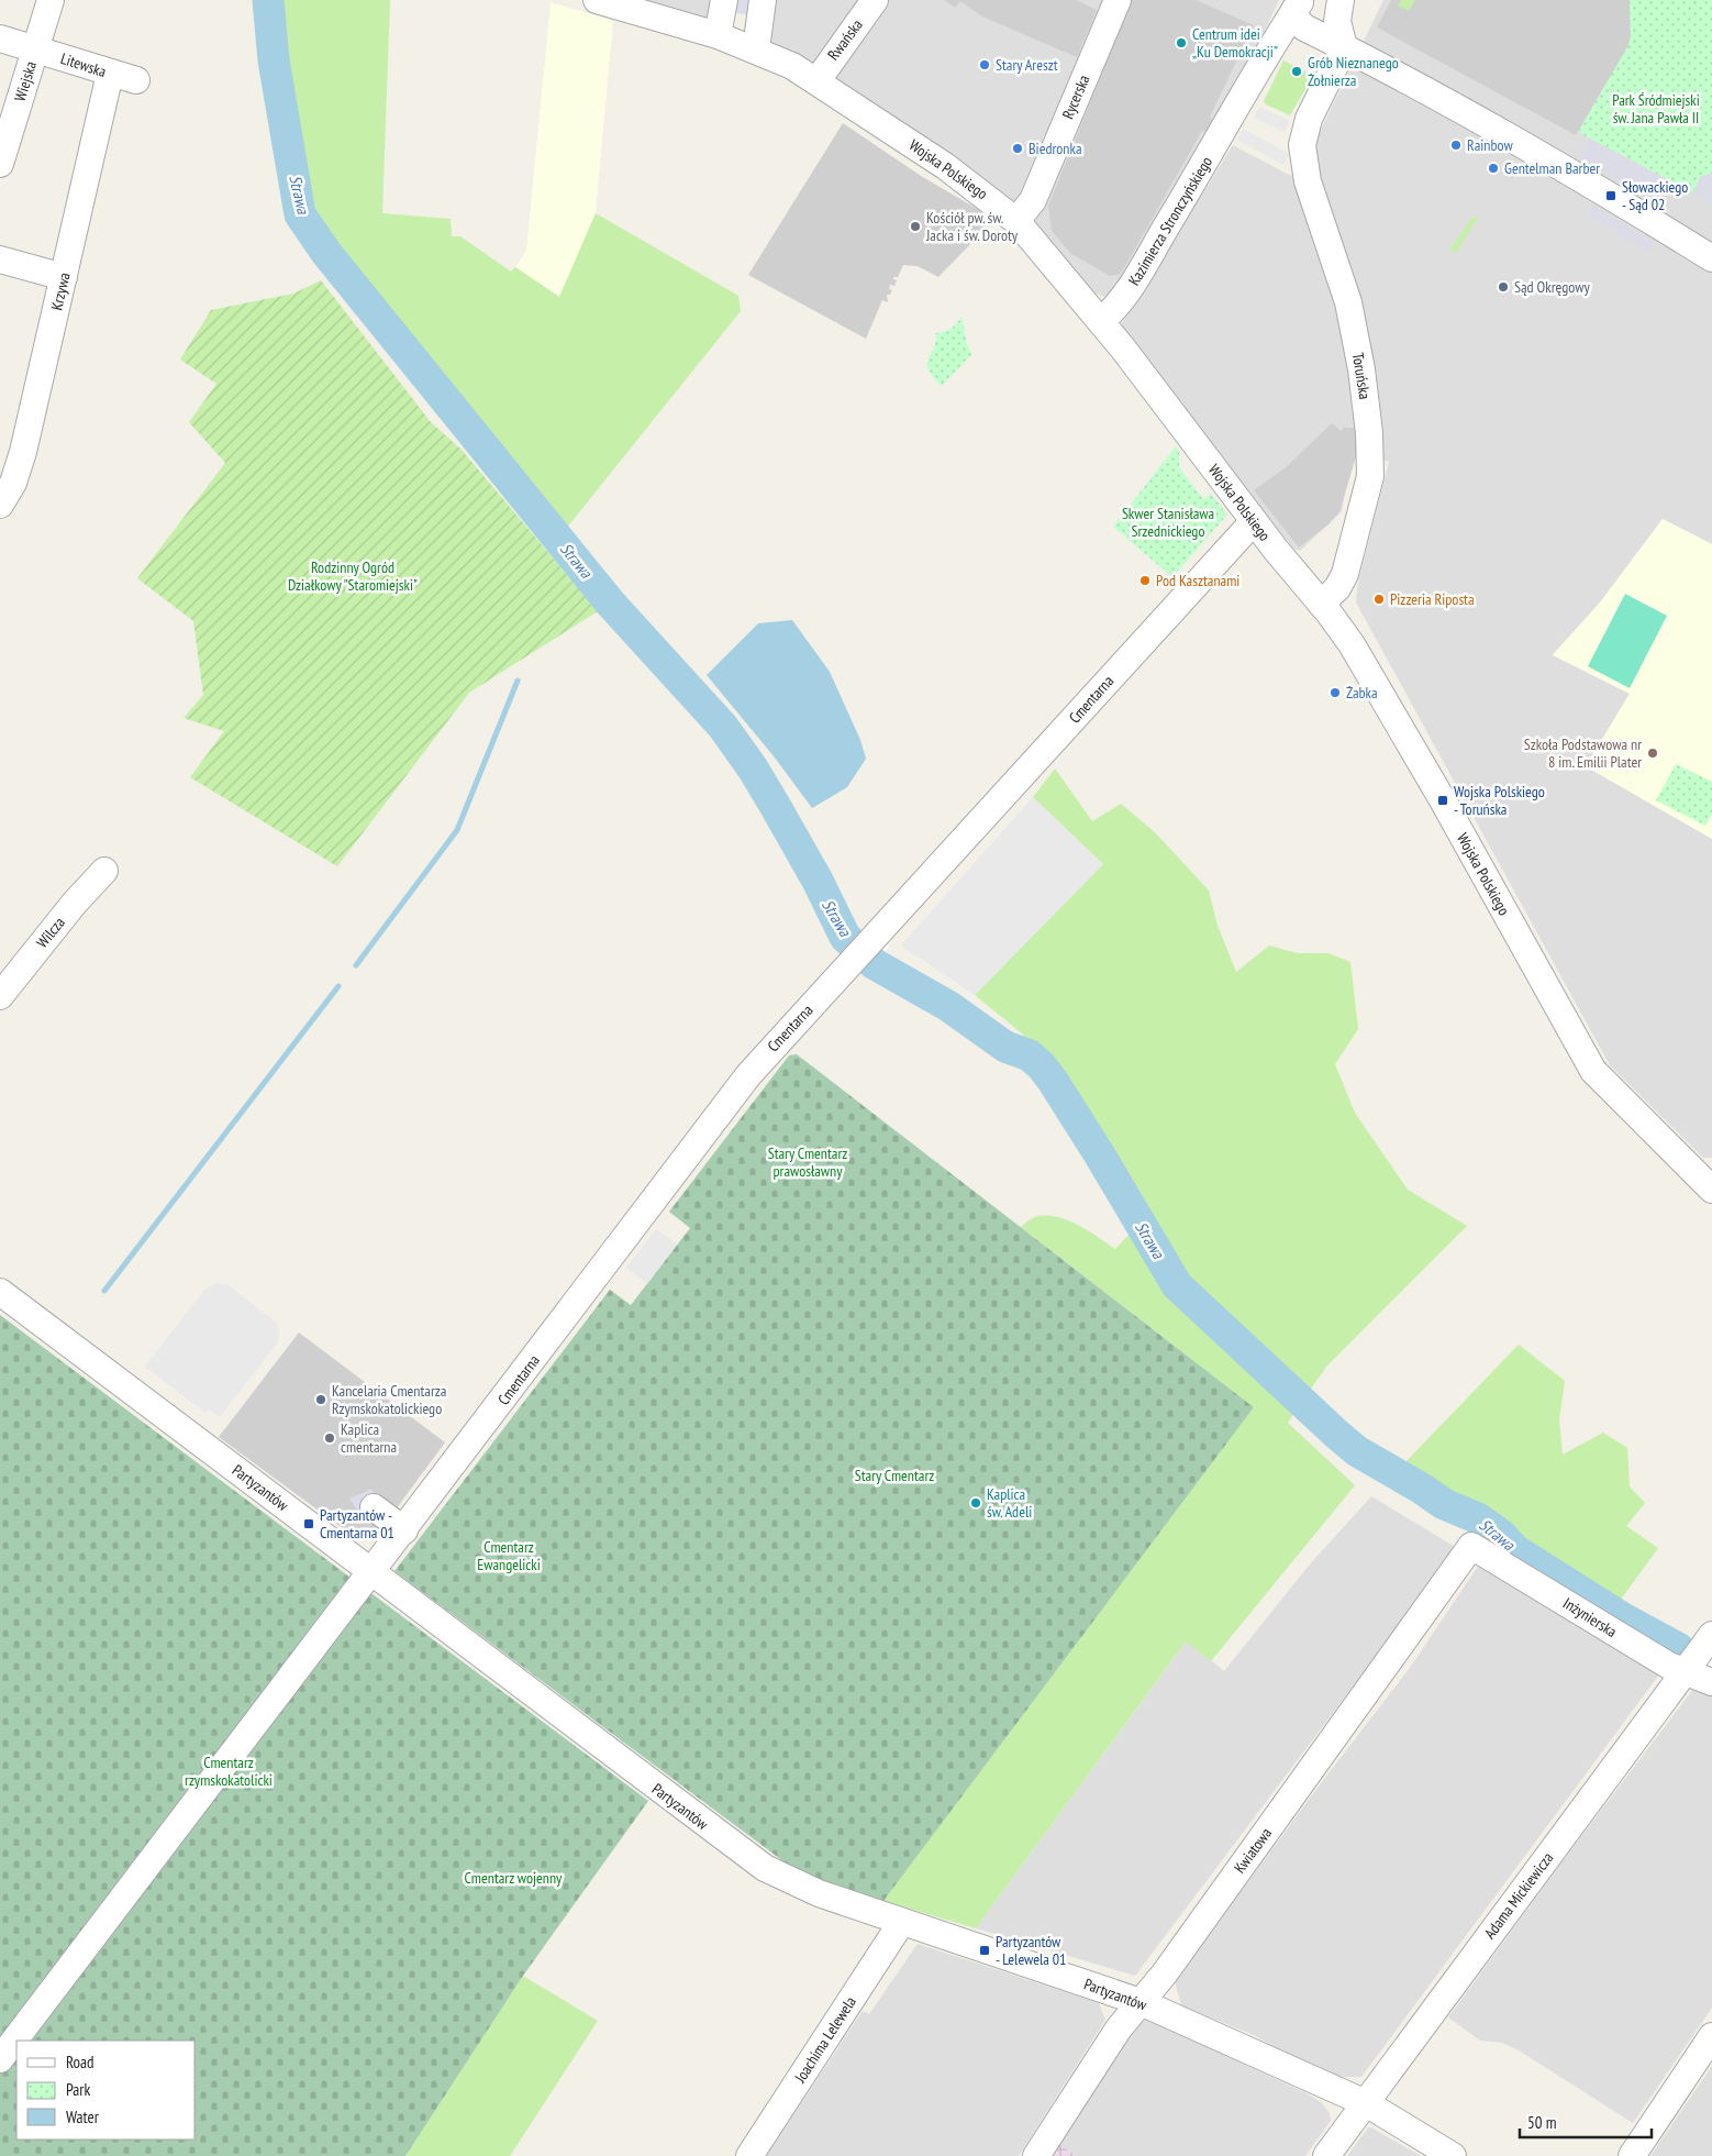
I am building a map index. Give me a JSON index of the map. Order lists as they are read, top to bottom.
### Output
{
  "streets": {
    "street": [
      "Rwańska",
      "Litewska",
      "Wiejska",
      "Rycerska",
      "Wojska Polskiego",
      "Kazimierza Stronczyńskiego",
      "Krzywa",
      "Toruńska",
      "Cmentarna",
      "Wilcza",
      "Partyzantów",
      "Inżynierska",
      "Kwiatowa",
      "Adama Mickiewicza",
      "Joachima Lelewela"
    ]
  },
  "crossings": [
    ["Rwańska", "Wojska Polskiego"],
    ["Litewska", "Wiejska"],
    ["Litewska", "Krzywa"],
    ["Rycerska", "Wojska Polskiego"],
    ["Wojska Polskiego", "Kazimierza Stronczyńskiego"],
    ["Wojska Polskiego", "Toruńska"],
    ["Wojska Polskiego", "Cmentarna"],
    ["Cmentarna", "Partyzantów"],
    ["Partyzantów", "Kwiatowa"],
    ["Partyzantów", "Adama Mickiewicza"],
    ["Partyzantów", "Joachima Lelewela"],
    ["Inżynierska", "Kwiatowa"],
    ["Inżynierska", "Adama Mickiewicza"]
  ],
  "water": ["Strawa"],
  "parks": [
    "Park Śródmiejski św. Jana Pawła II",
    "Skwer Stanisława Srzednickiego",
    "Rodzinny Ogród Działkowy \"Staromiejski\"",
    "Stary Cmentarz prawosławny",
    "Stary Cmentarz",
    "Cmentarz Ewangelicki",
    "Cmentarz rzymskokatolicki",
    "Cmentarz wojenny"
  ],
  "places": {
    "other": [
      "Centrum idei „Ku Demokracji”",
      "Stary Areszt",
      "Grób Nieznanego Żołnierza",
      "Rainbow",
      "Biedronka",
      "Gentelman Barber",
      "Kościół pw. św. Jacka i św. Doroty",
      "Sąd Okręgowy",
      "Pod Kasztanami",
      "Pizzeria Riposta",
      "Żabka",
      "Szkoła Podstawowa nr 8 im. Emilii Plater",
      "Kancelaria Cmentarza Rzymskokatolickiego",
      "Kaplica cmentarna",
      "Kaplica św. Adeli"
    ],
    "transit": [
      "Słowackiego - Sąd 02",
      "Wojska Polskiego - Toruńska",
      "Partyzantów - Cmentarna 01",
      "Partyzantów - Lelewela 01"
    ]
  },
  "legend": ["Road", "Park", "Water"],
  "scale_bar": "50 m"
}
